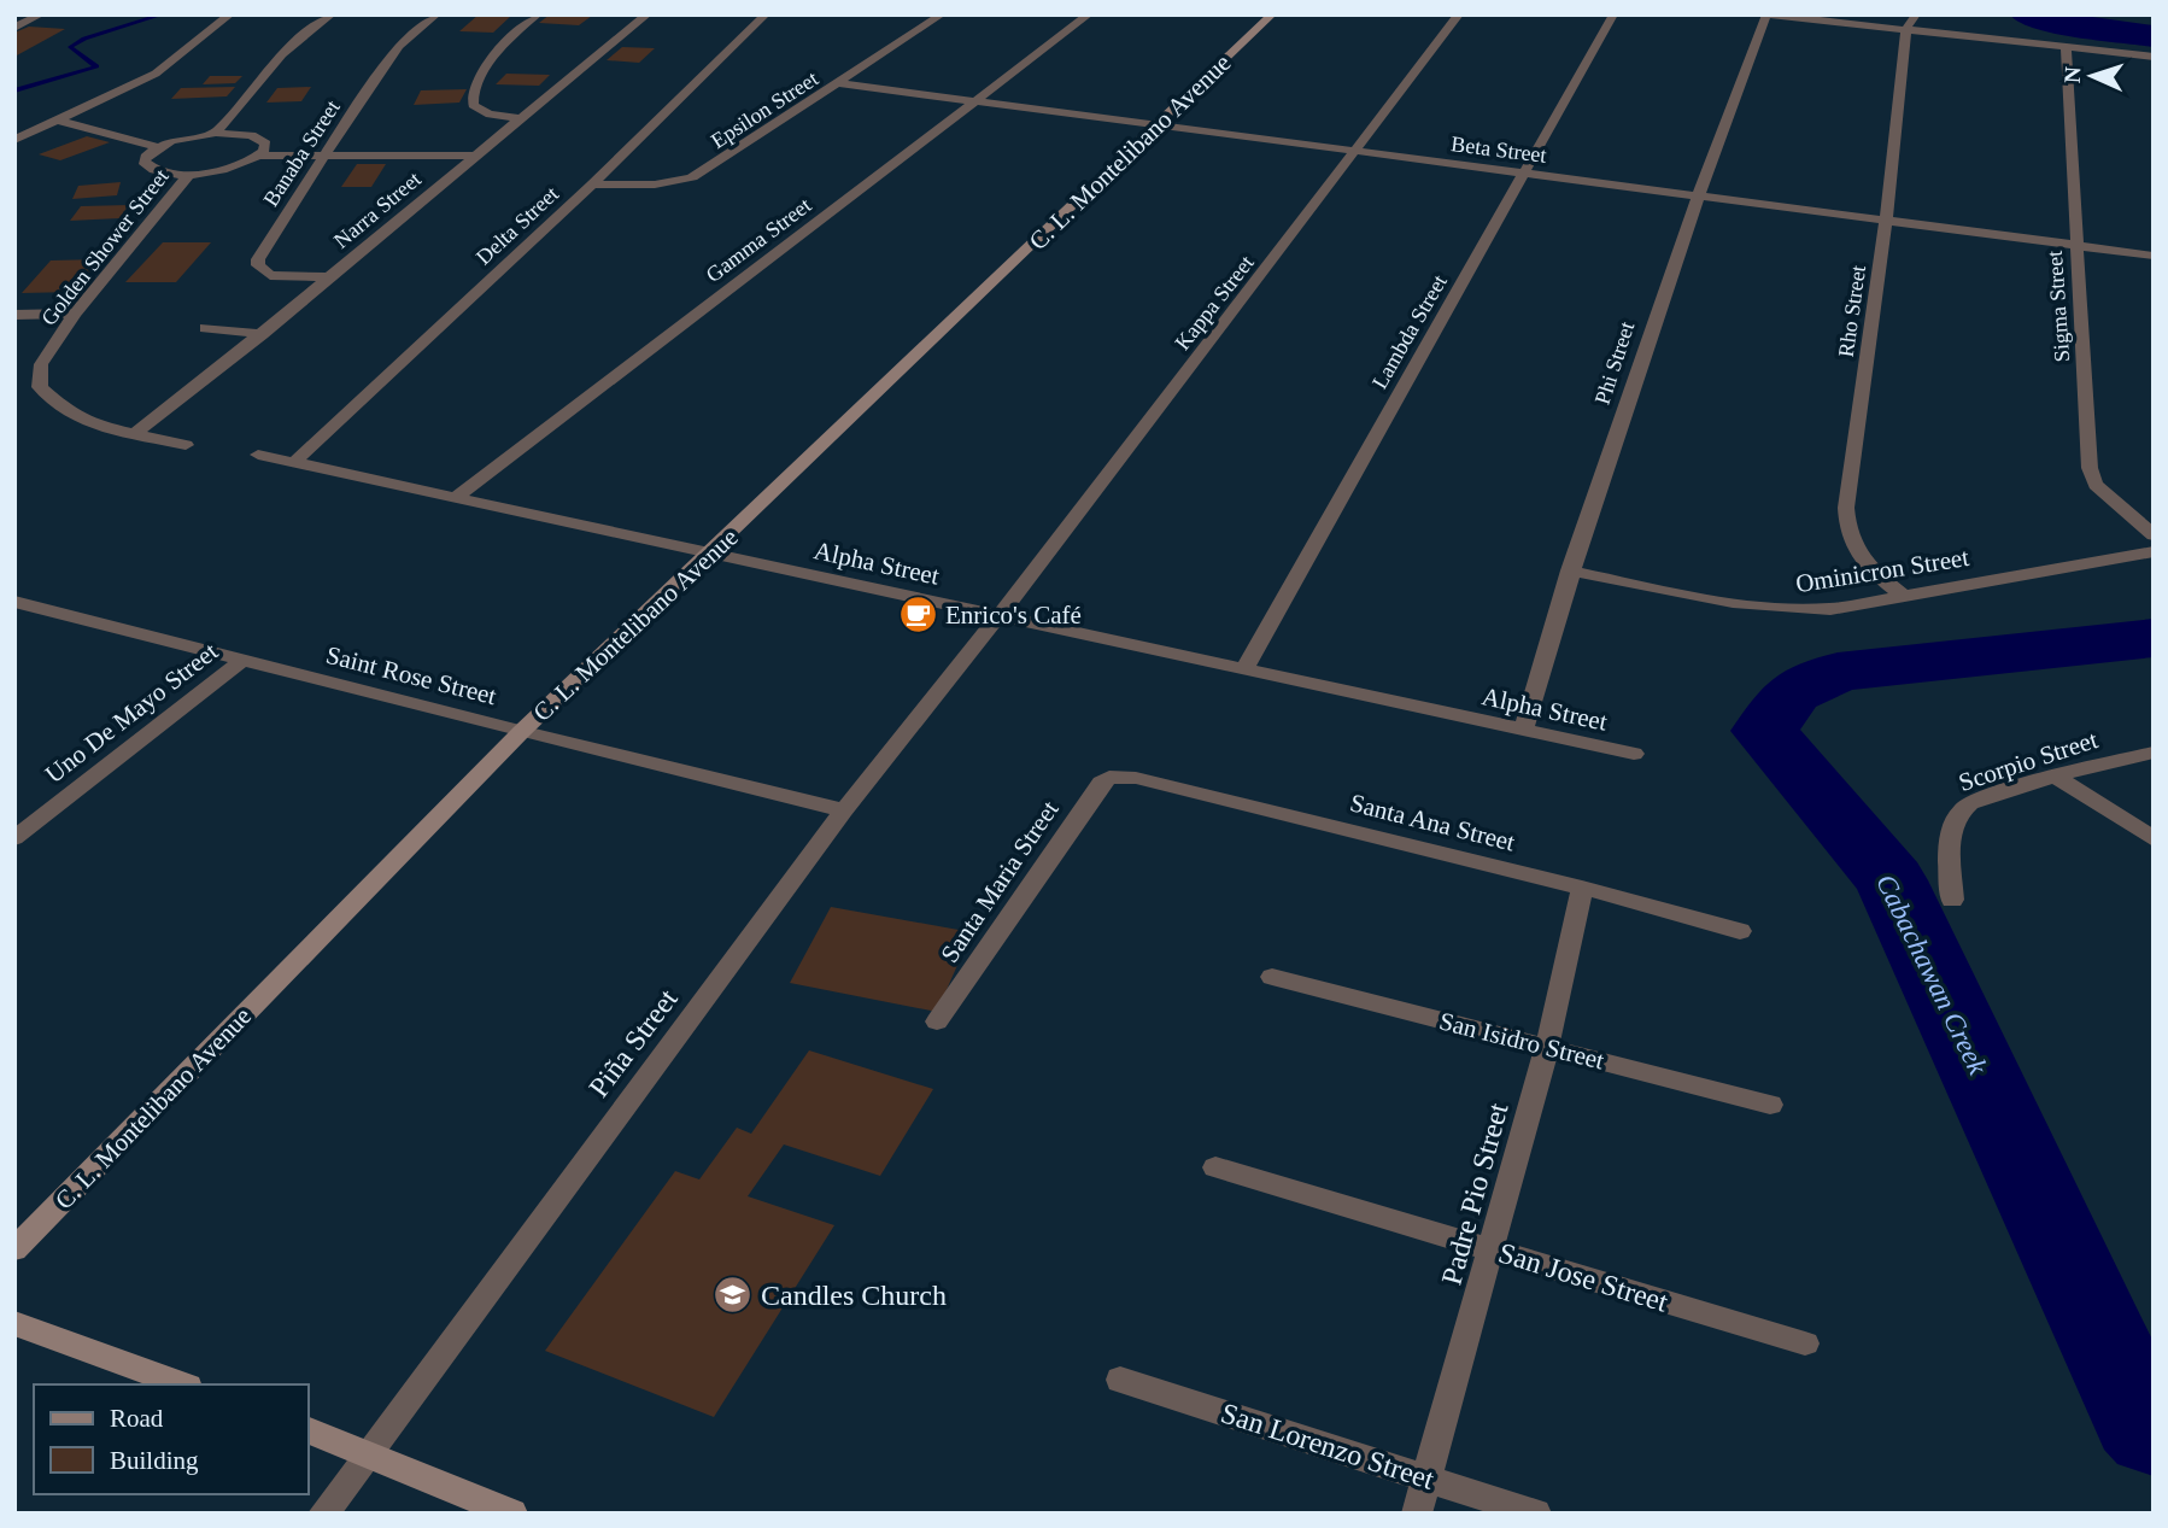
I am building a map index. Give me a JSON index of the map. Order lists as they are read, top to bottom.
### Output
{
  "streets": {
    "street": [
      "Epsilon Street",
      "Beta Street",
      "C. L. Montelibano Avenue",
      "Banaba Street",
      "Narra Street",
      "Delta Street",
      "Gamma Street",
      "Golden Shower Street",
      "Kappa Street",
      "Sigma Street",
      "Rho Street",
      "Lambda Street",
      "Phi Street",
      "Alpha Street",
      "Ominicron Street",
      "Saint Rose Street",
      "Uno De Mayo Street",
      "Scorpio Street",
      "Santa Ana Street",
      "Santa Maria Street",
      "San Isidro Street",
      "Piña Street",
      "Padre Pio Street",
      "San Jose Street",
      "San Lorenzo Street"
    ]
  },
  "crossings": [
    ["Epsilon Street", "Beta Street"],
    ["Epsilon Street", "Delta Street"],
    ["Beta Street", "C. L. Montelibano Avenue"],
    ["Beta Street", "Gamma Street"],
    ["Beta Street", "Kappa Street"],
    ["Beta Street", "Sigma Street"],
    ["Beta Street", "Rho Street"],
    ["Beta Street", "Lambda Street"],
    ["Beta Street", "Phi Street"],
    ["C. L. Montelibano Avenue", "Alpha Street"],
    ["C. L. Montelibano Avenue", "Saint Rose Street"],
    ["Banaba Street", "Narra Street"],
    ["Narra Street", "Golden Shower Street"],
    ["Delta Street", "Alpha Street"],
    ["Gamma Street", "Alpha Street"],
    ["Kappa Street", "Alpha Street"],
    ["Kappa Street", "Piña Street"],
    ["Rho Street", "Ominicron Street"],
    ["Lambda Street", "Alpha Street"],
    ["Phi Street", "Alpha Street"],
    ["Phi Street", "Ominicron Street"],
    ["Alpha Street", "Piña Street"],
    ["Saint Rose Street", "Uno De Mayo Street"],
    ["Saint Rose Street", "Piña Street"],
    ["Santa Ana Street", "Santa Maria Street"],
    ["Santa Ana Street", "Padre Pio Street"],
    ["San Isidro Street", "Padre Pio Street"],
    ["Padre Pio Street", "San Jose Street"],
    ["Padre Pio Street", "San Lorenzo Street"]
  ],
  "water": ["Cabachawan Creek"],
  "places": {
    "cafe": ["Enrico's Café"],
    "school or university": ["Candles Church"]
  },
  "legend": ["Road", "Building"],
  "north": "left"
}
